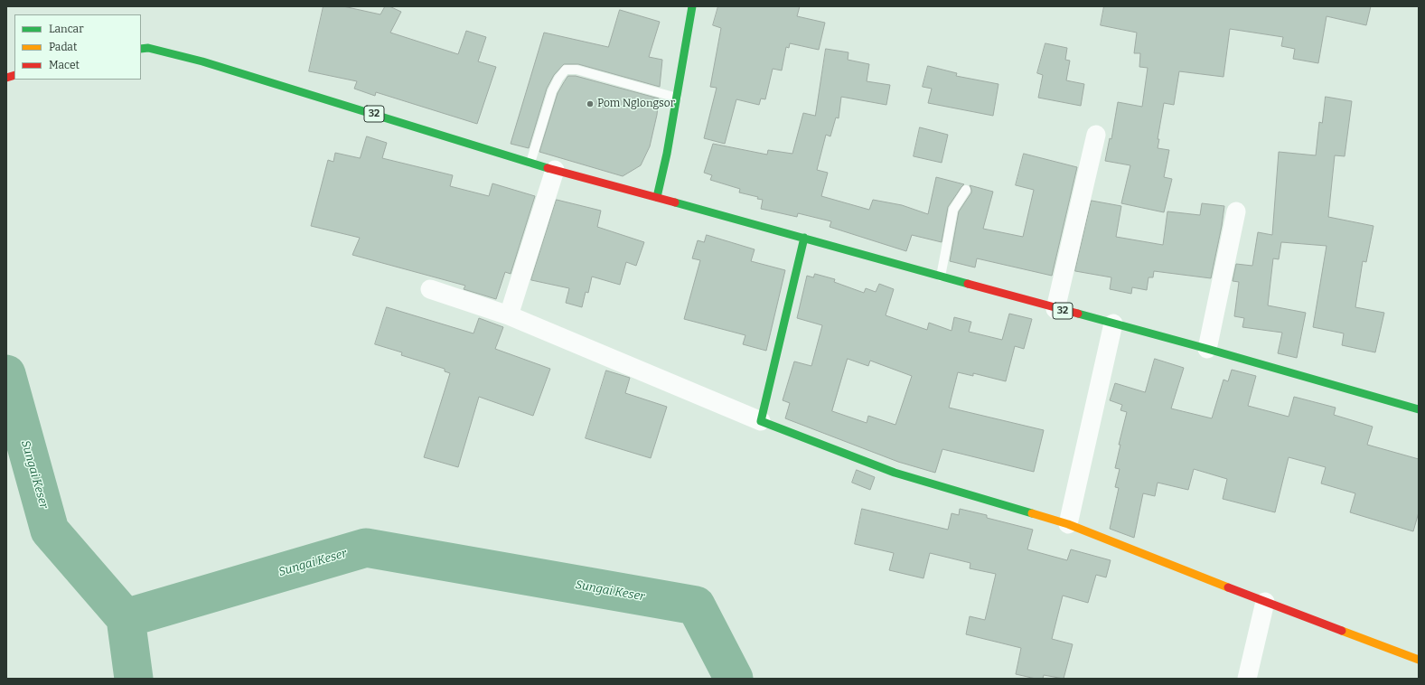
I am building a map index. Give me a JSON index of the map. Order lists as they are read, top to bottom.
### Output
{
  "streets": {
    "main road": ["32"]
  },
  "water": ["Sungai Keser"],
  "places": ["Pom Nglongsor"],
  "legend": ["Lancar", "Padat", "Macet"]
}
